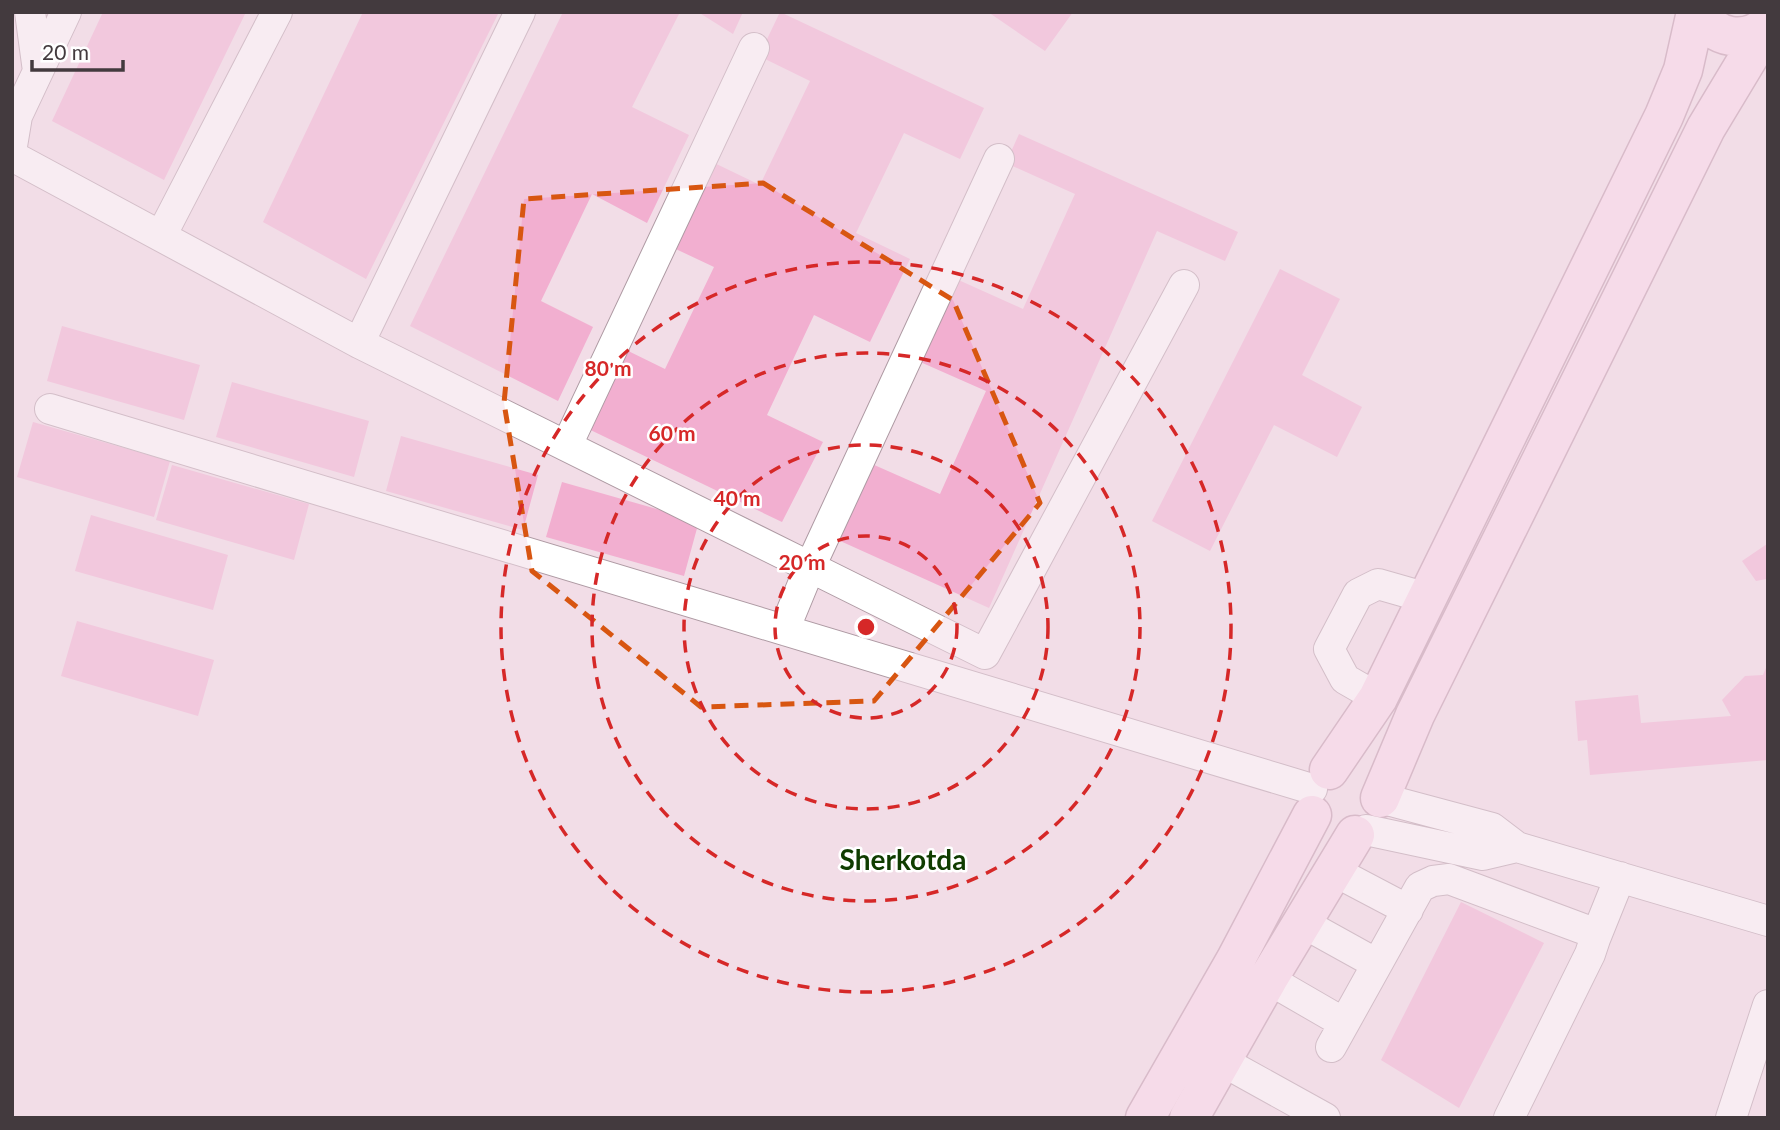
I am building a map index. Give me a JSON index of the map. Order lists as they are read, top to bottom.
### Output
{
  "districts": ["Sherkotda"],
  "scale_bar": "20 m",
  "rings": [
    "80 m",
    "60 m",
    "40 m",
    "20 m"
  ]
}
